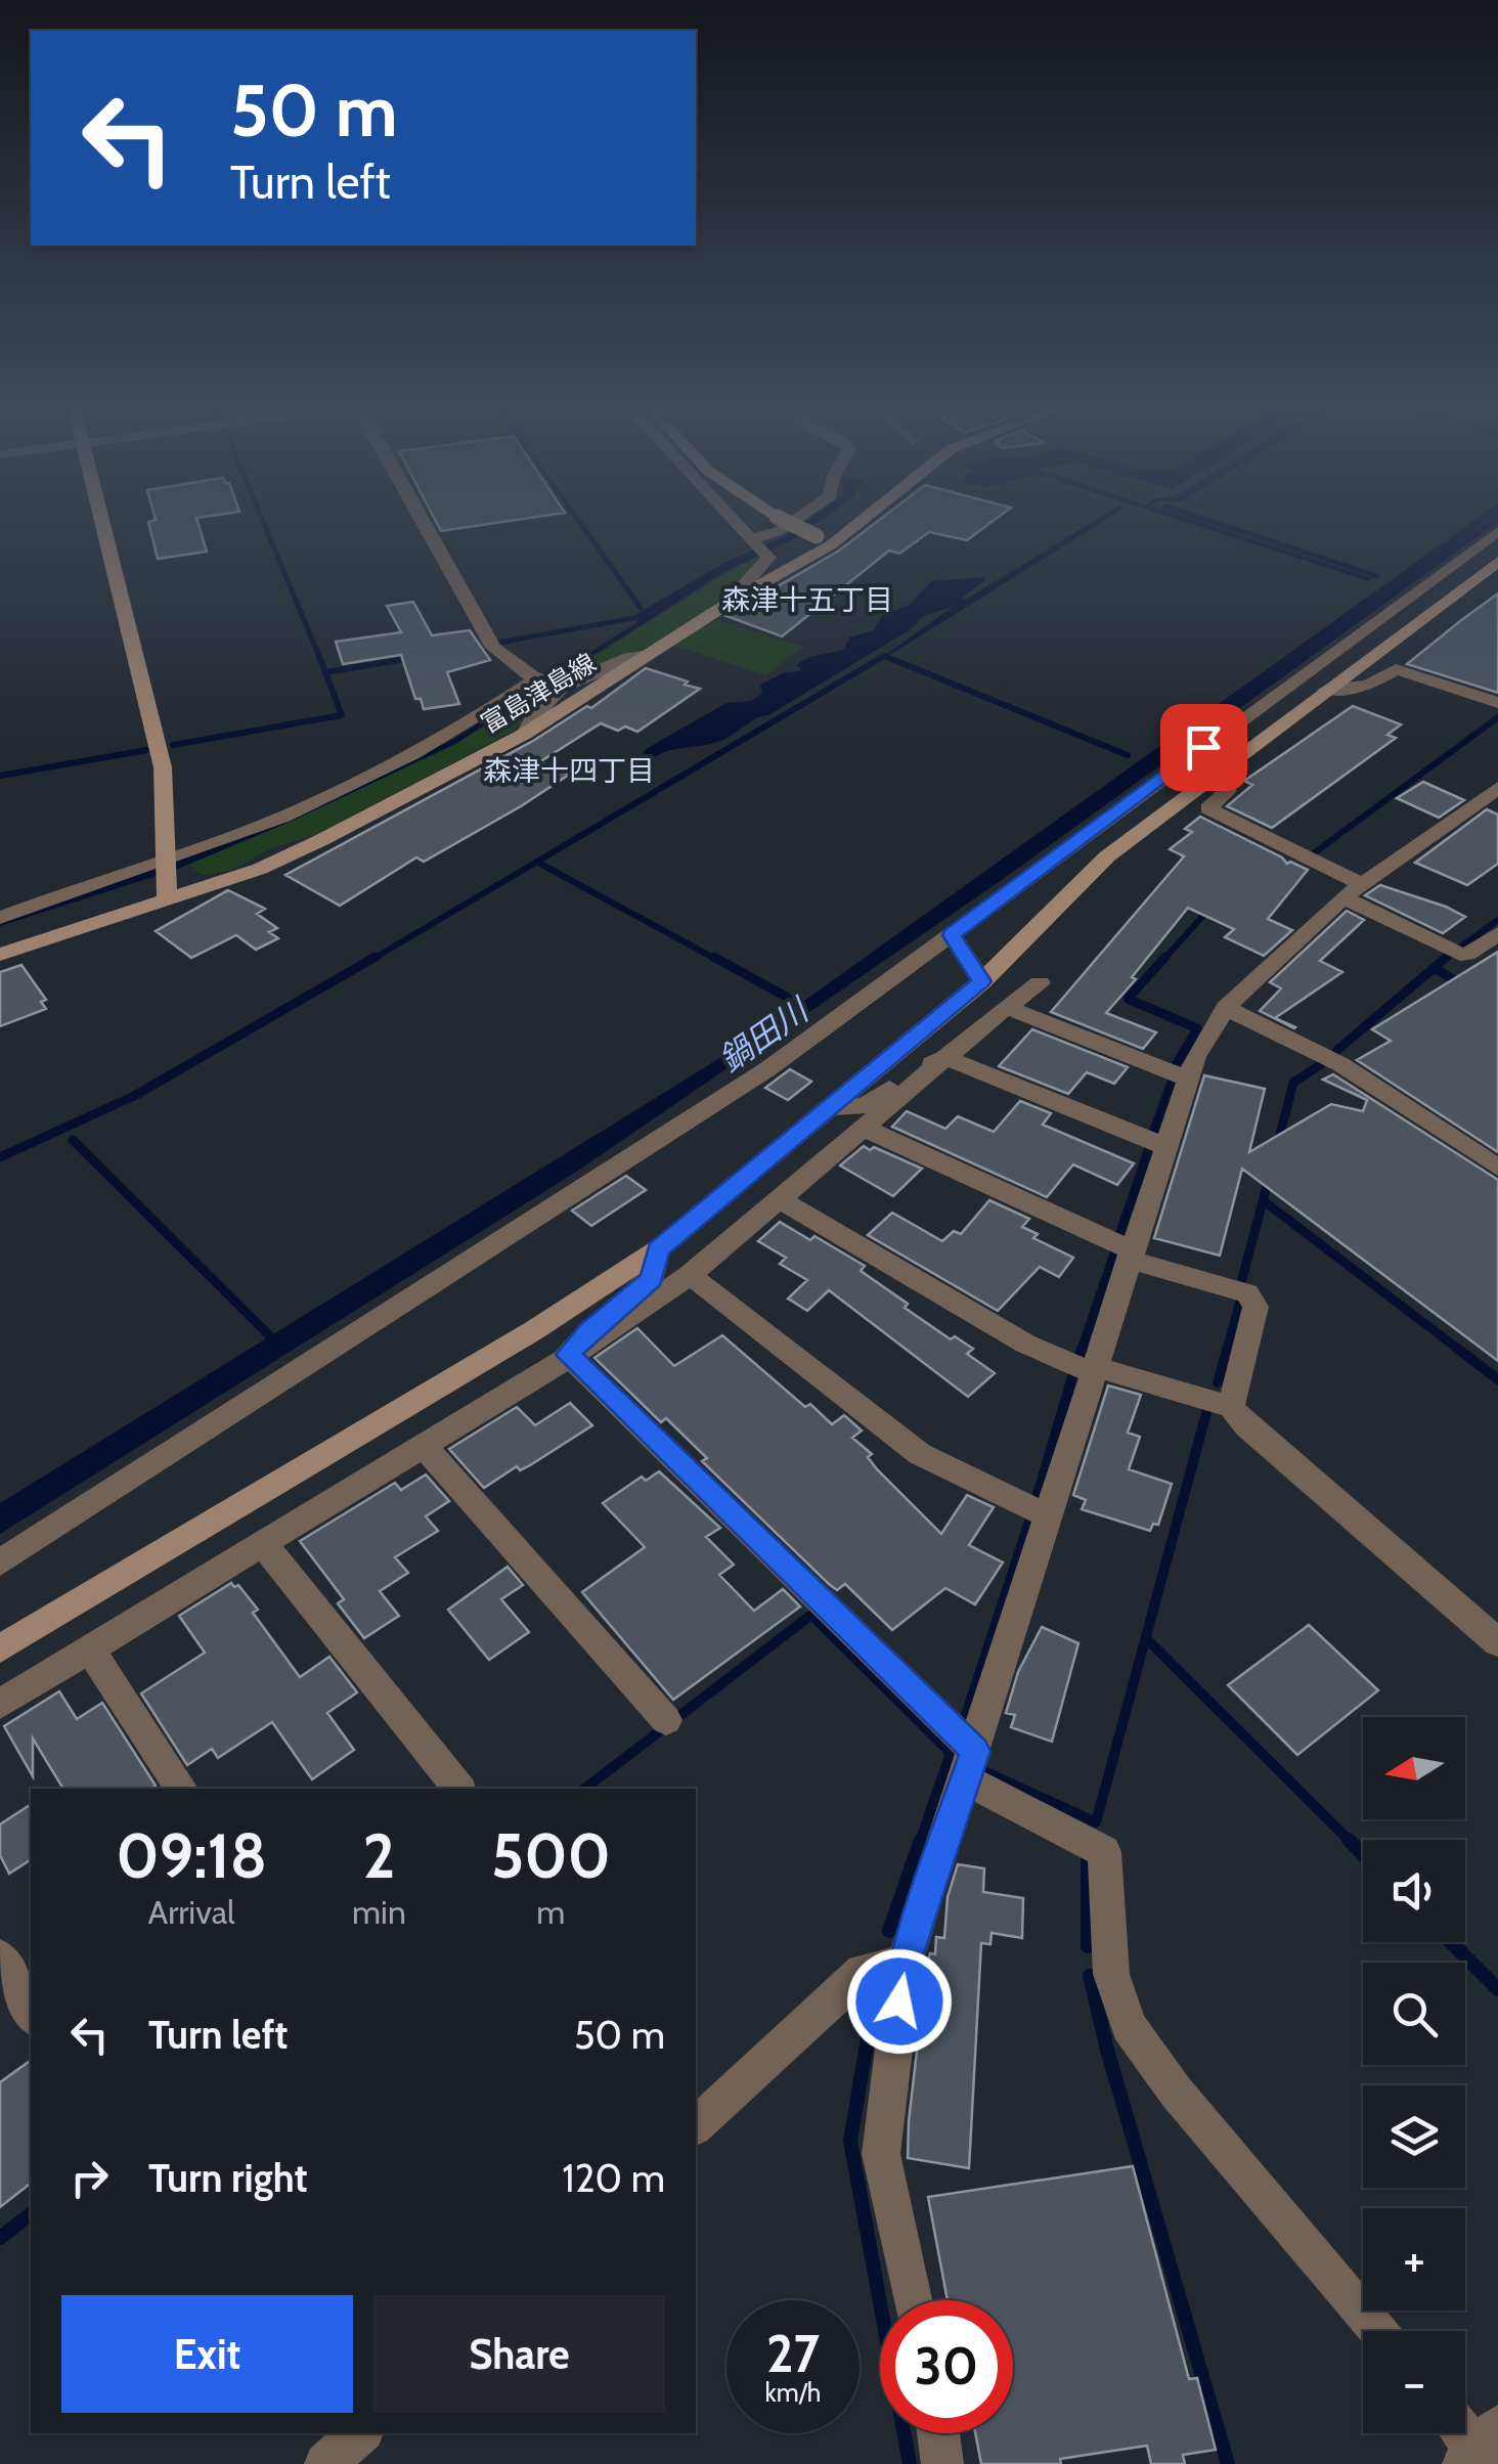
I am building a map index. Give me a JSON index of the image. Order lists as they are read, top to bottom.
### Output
{
  "streets": {
    "street": ["富島津島線"]
  },
  "districts": ["森津十五丁目", "森津十四丁目"],
  "water": ["鍋田川"],
  "north": "left",
  "page": {
    "turn": ["50 m", "Turn left"],
    "map_buttons": ["+", "−"],
    "eta": [
      "09:18",
      "Arrival",
      "2",
      "min",
      "500",
      "m"
    ],
    "list": [
      {
        "name": "Turn left",
        "value": "50 m"
      },
      {
        "name": "Turn right",
        "value": "120 m"
      }
    ],
    "buttons": ["Exit", "Share"],
    "speed": "27 km/h",
    "limit": "30"
  }
}
